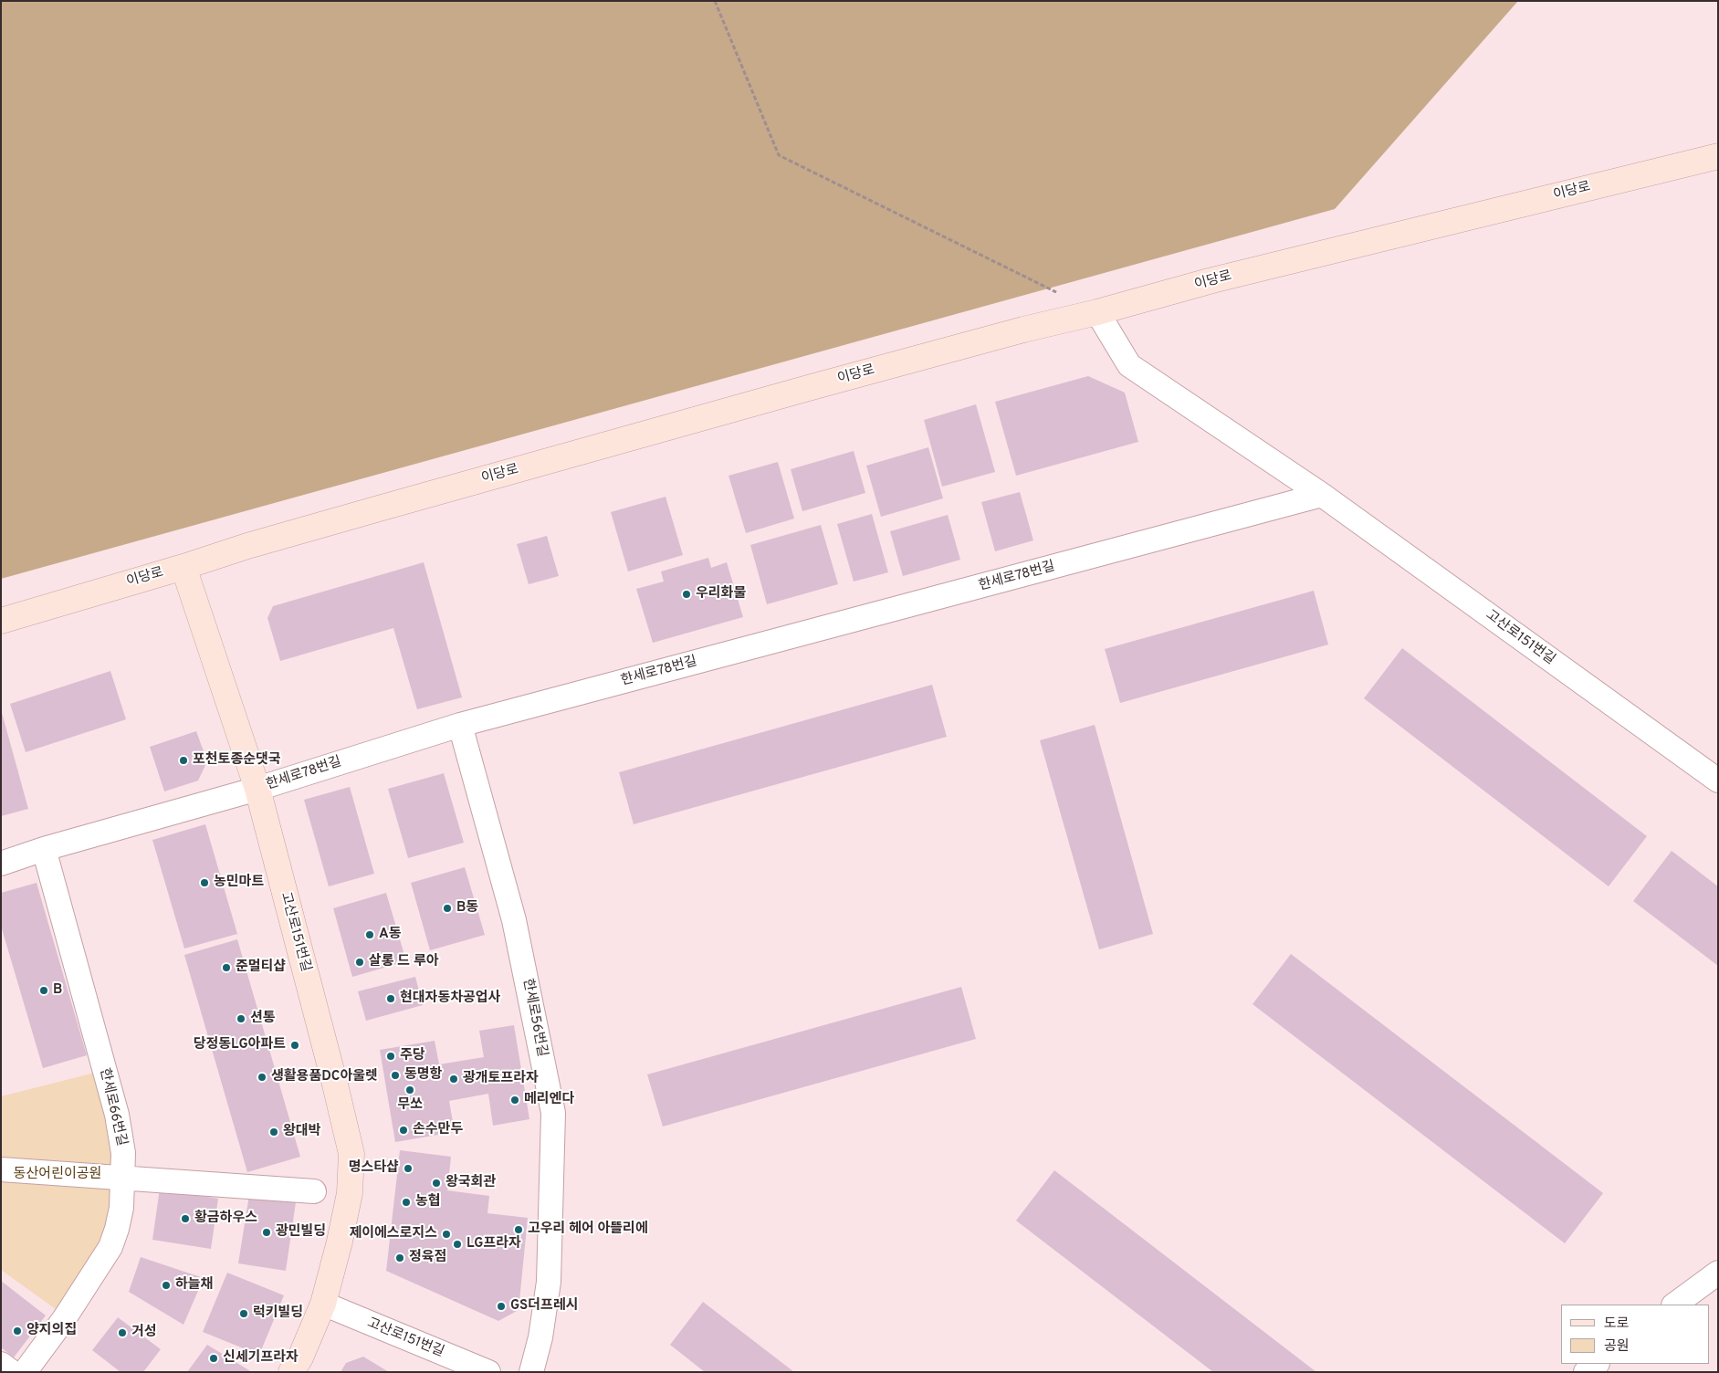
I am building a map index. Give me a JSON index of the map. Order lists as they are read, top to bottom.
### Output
{
  "streets": {
    "street": [
      "이당로",
      "한세로78번길",
      "고산로151번길",
      "한세로56번길",
      "한세로66번길"
    ]
  },
  "crossings": [
    ["이당로", "고산로151번길"],
    ["한세로78번길", "고산로151번길"],
    ["한세로78번길", "한세로56번길"],
    ["한세로78번길", "한세로66번길"]
  ],
  "parks": ["동산어린이공원"],
  "places": [
    "우리화물",
    "포천토종순댓국",
    "농민마트",
    "B동",
    "A동",
    "살롱 드 루아",
    "준멀티샵",
    "B",
    "현대자동차공업사",
    "션통",
    "당정동LG아파트",
    "주당",
    "동명항",
    "생활용품DC아울렛",
    "광개토프라자",
    "무쏘",
    "메리엔다",
    "손수만두",
    "왕대박",
    "명스타샵",
    "왕국회관",
    "농협",
    "황금하우스",
    "고우리 헤어 아뜰리에",
    "광민빌딩",
    "제이에스로지스",
    "LG프라자",
    "정육점",
    "하늘채",
    "GS더프레시",
    "럭키빌딩",
    "양지의집",
    "거성",
    "신세기프라자"
  ],
  "legend": ["도로", "공원"]
}
